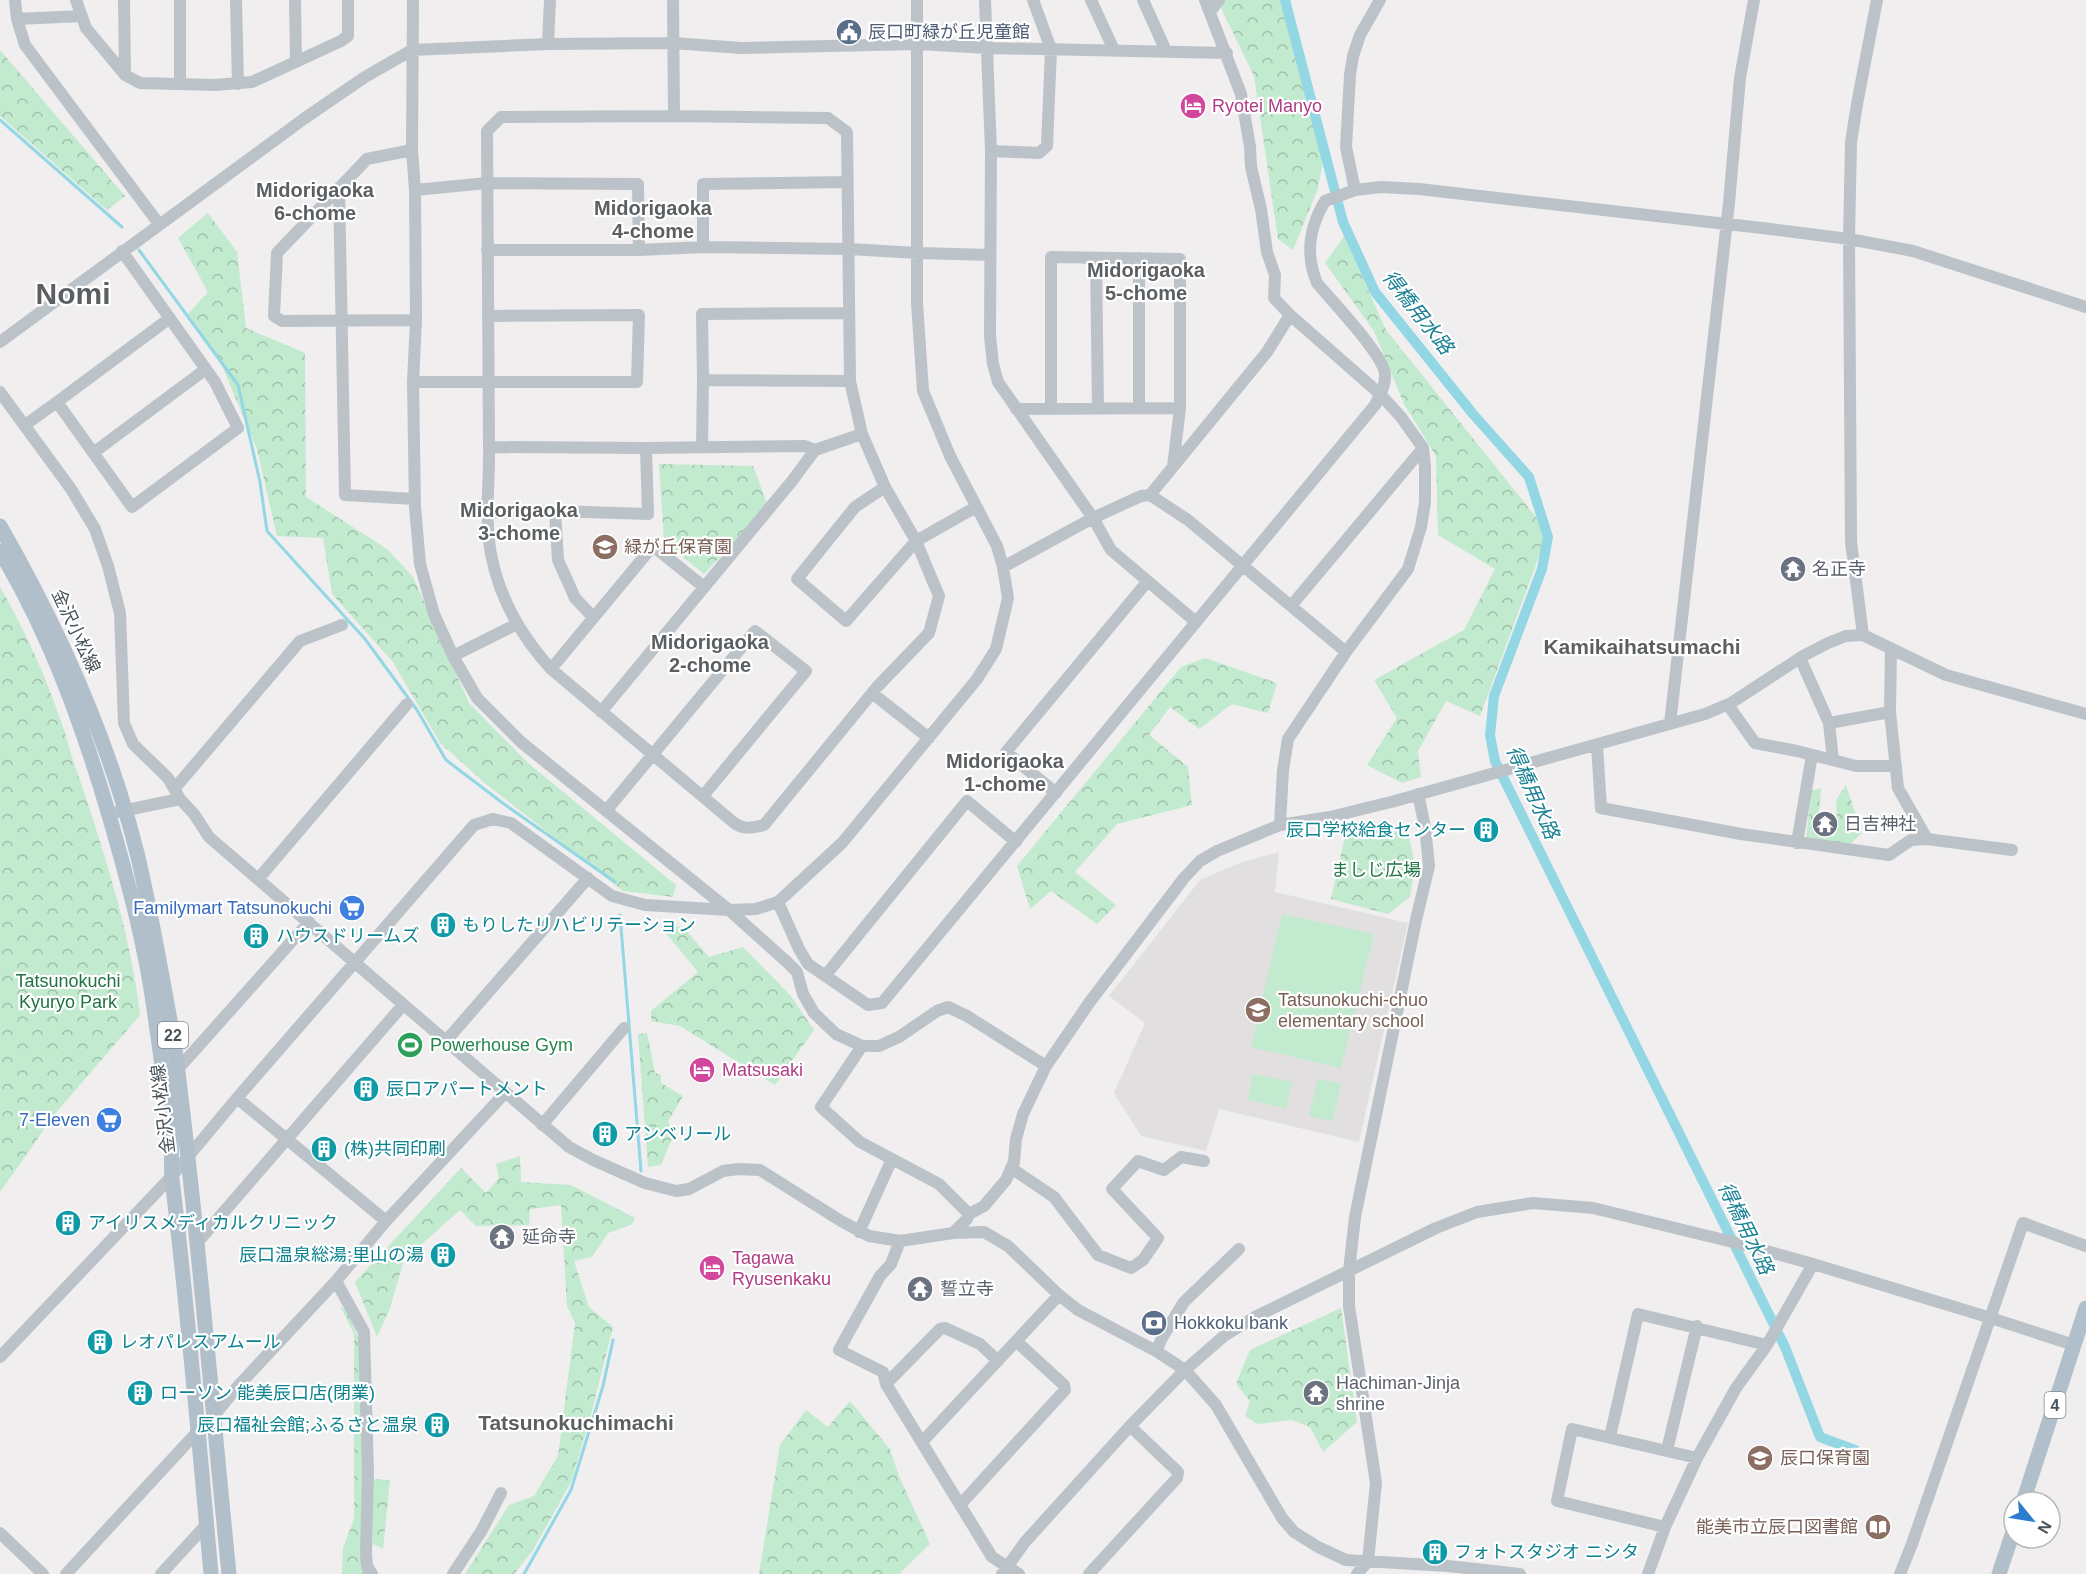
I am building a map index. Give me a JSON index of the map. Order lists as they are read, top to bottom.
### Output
{
  "streets": {
    "main road": ["金沢小松線", "22", "4"]
  },
  "districts": [
    "Midorigaoka 6-chome",
    "Midorigaoka 4-chome",
    "Midorigaoka 5-chome",
    "Nomi",
    "Midorigaoka 3-chome",
    "Midorigaoka 2-chome",
    "Kamikaihatsumachi",
    "Midorigaoka 1-chome",
    "Tatsunokuchimachi"
  ],
  "water": ["得橋用水路"],
  "parks": ["ましじ広場", "Tatsunokuchi Kyuryo Park"],
  "places": {
    "public building": ["辰口町緑が丘児童館"],
    "hotel": ["Ryotei Manyo", "Matsusaki", "Tagawa Ryusenkaku"],
    "school or university": ["緑が丘保育園", "Tatsunokuchi-chuo elementary school", "辰口保育園"],
    "temple": [
      "名正寺",
      "日吉神社",
      "延命寺",
      "誓立寺",
      "Hachiman-Jinja shrine"
    ],
    "building": [
      "辰口学校給食センター",
      "もりしたリハビリテーション",
      "ハウスドリームズ",
      "辰口アパートメント",
      "アンベリール",
      "(株)共同印刷",
      "アイリスメディカルクリニック",
      "辰口温泉総湯;里山の湯",
      "レオパレスアムール",
      "ローソン 能美辰口店(閉業)",
      "辰口福祉会館;ふるさと温泉",
      "フォトスタジオ ニシタ"
    ],
    "supermarket": ["Familymart Tatsunokuchi", "7-Eleven"],
    "sports": ["Powerhouse Gym"],
    "bank": ["Hokkoku bank"],
    "library": ["能美市立辰口図書館"]
  },
  "north": "bottom right"
}
